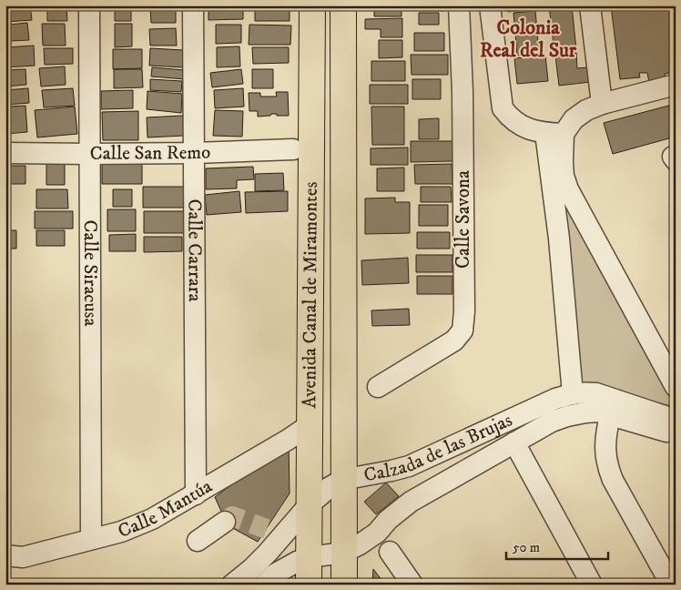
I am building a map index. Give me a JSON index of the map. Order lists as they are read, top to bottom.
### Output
{
  "streets": {
    "main road": ["Avenida Canal de Miramontes"],
    "street": [
      "Calle San Remo",
      "Calle Savona",
      "Calle Carrara",
      "Calle Siracusa",
      "Calzada de las Brujas",
      "Calle Mantúa"
    ]
  },
  "crossings": [
    ["Calle San Remo", "Calle Carrara"],
    ["Calle San Remo", "Calle Siracusa"],
    ["Calle Carrara", "Calle Mantúa"],
    ["Calle Siracusa", "Calle Mantúa"],
    ["Avenida Canal de Miramontes", "Calzada de las Brujas"],
    ["Avenida Canal de Miramontes", "Calle Mantúa"]
  ],
  "districts": ["Colonia Real del Sur"],
  "scale_bar": "50 m"
}
